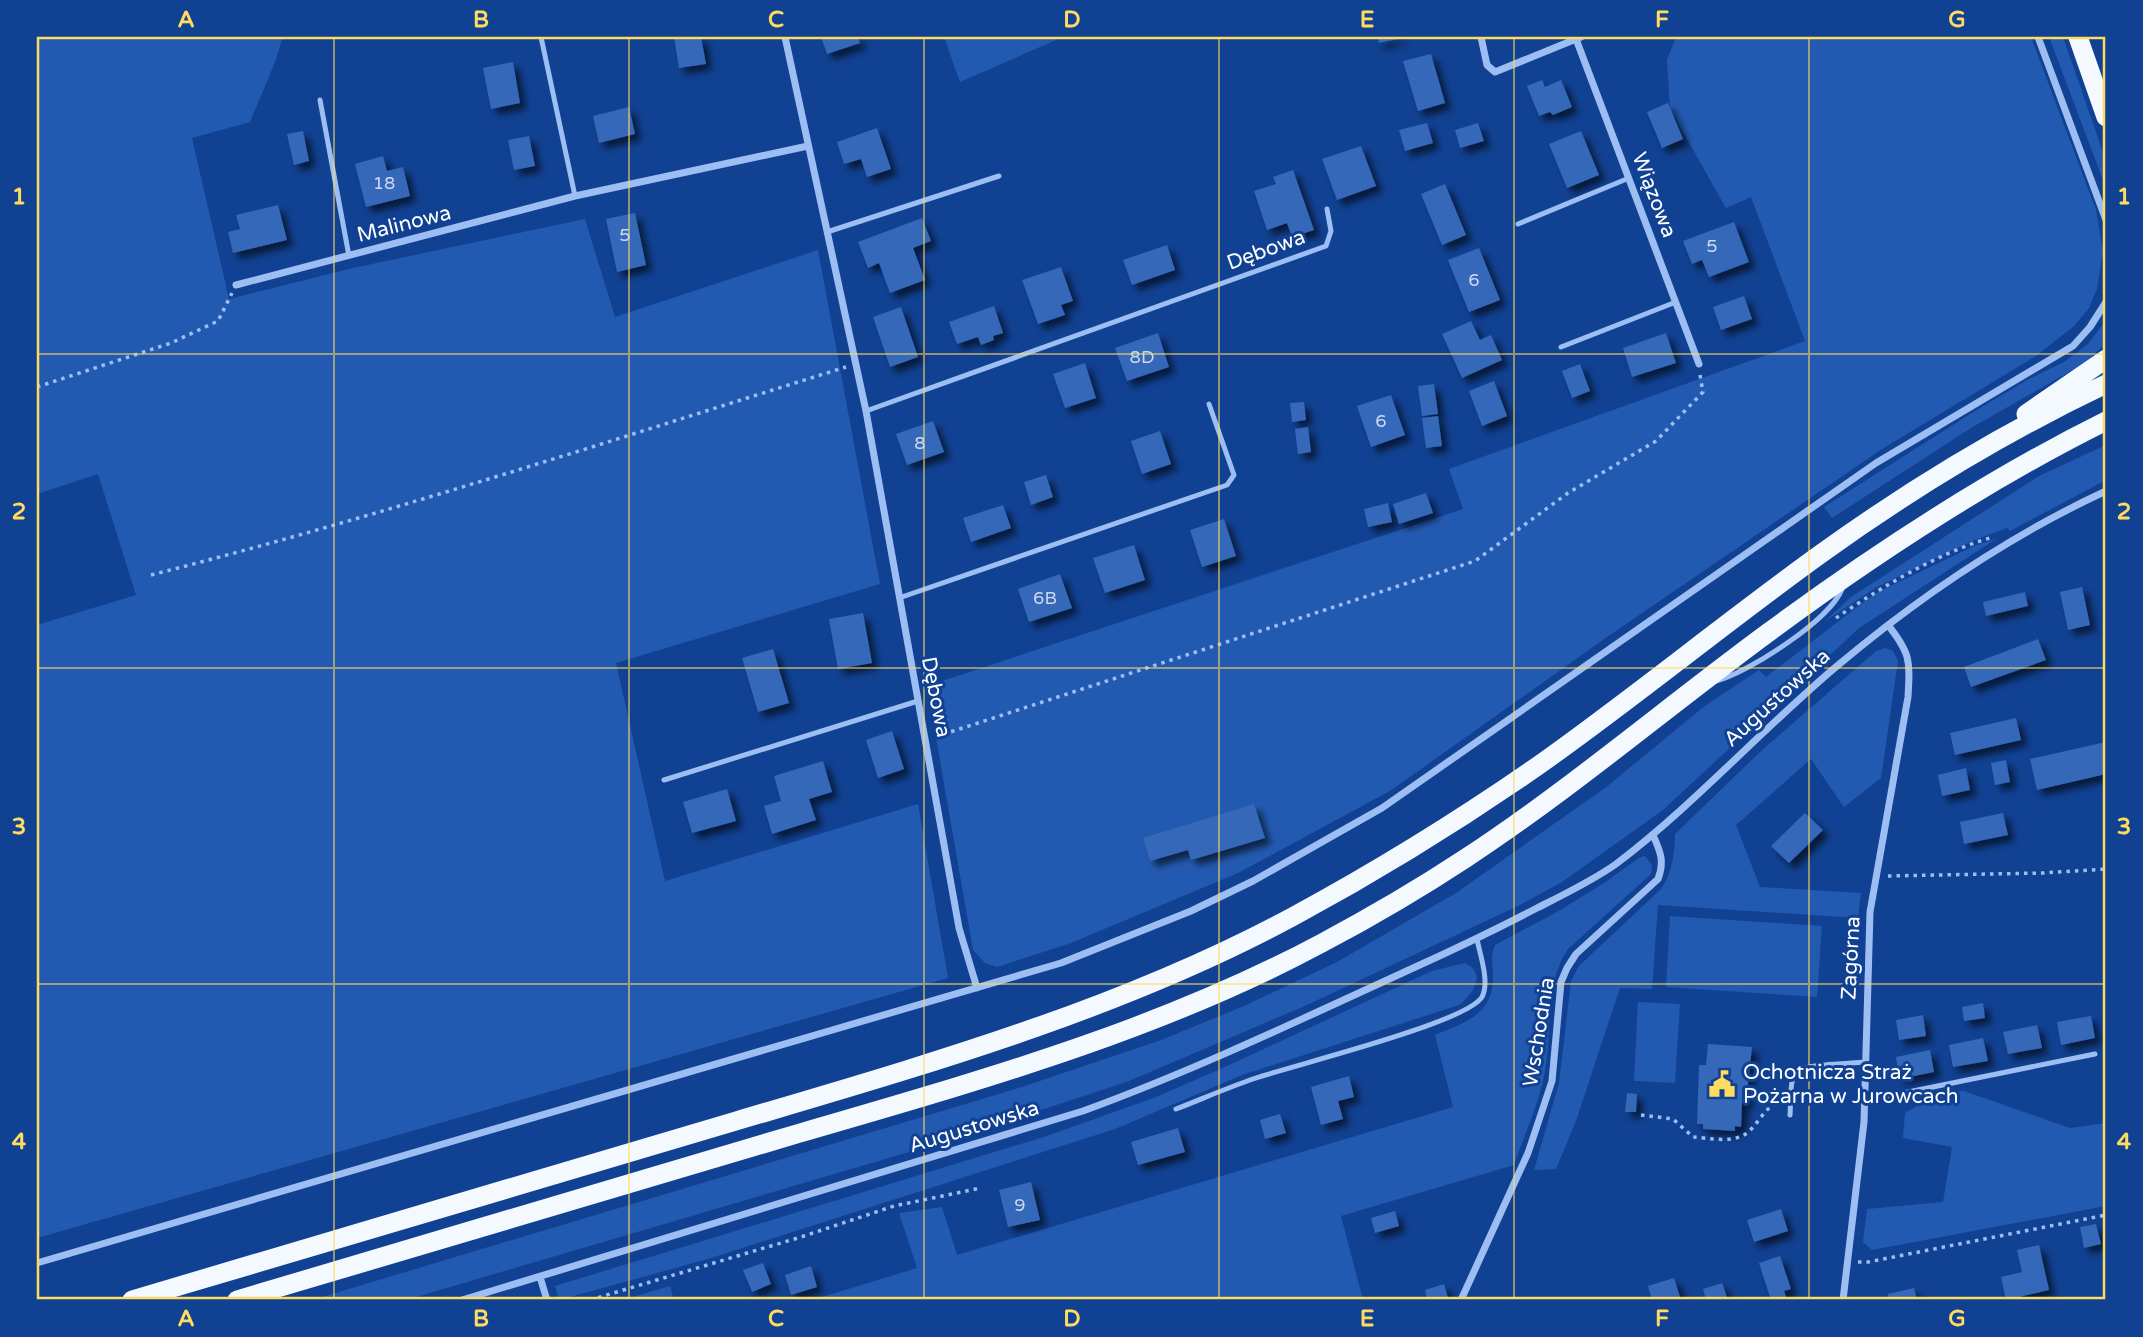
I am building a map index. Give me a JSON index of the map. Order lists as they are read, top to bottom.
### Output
{
  "streets": {
    "street": [
      "Wiązowa",
      "Malinowa",
      "Dębowa",
      "Augustowska",
      "Zagórna",
      "Wschodnia"
    ]
  },
  "crossings": [
    ["Malinowa", "Dębowa"],
    ["Augustowska", "Zagórna"],
    ["Augustowska", "Wschodnia"]
  ],
  "places": {
    "public building": ["Ochotnicza Straż Pożarna w Jurowcach"]
  },
  "house_numbers": [
    "18",
    "5",
    "5",
    "6",
    "8D",
    "6",
    "8",
    "6B",
    "9"
  ],
  "grid": {
    "columns": [
      "A",
      "B",
      "C",
      "D",
      "E",
      "F",
      "G"
    ],
    "rows": [
      "1",
      "2",
      "3",
      "4"
    ]
  }
}
